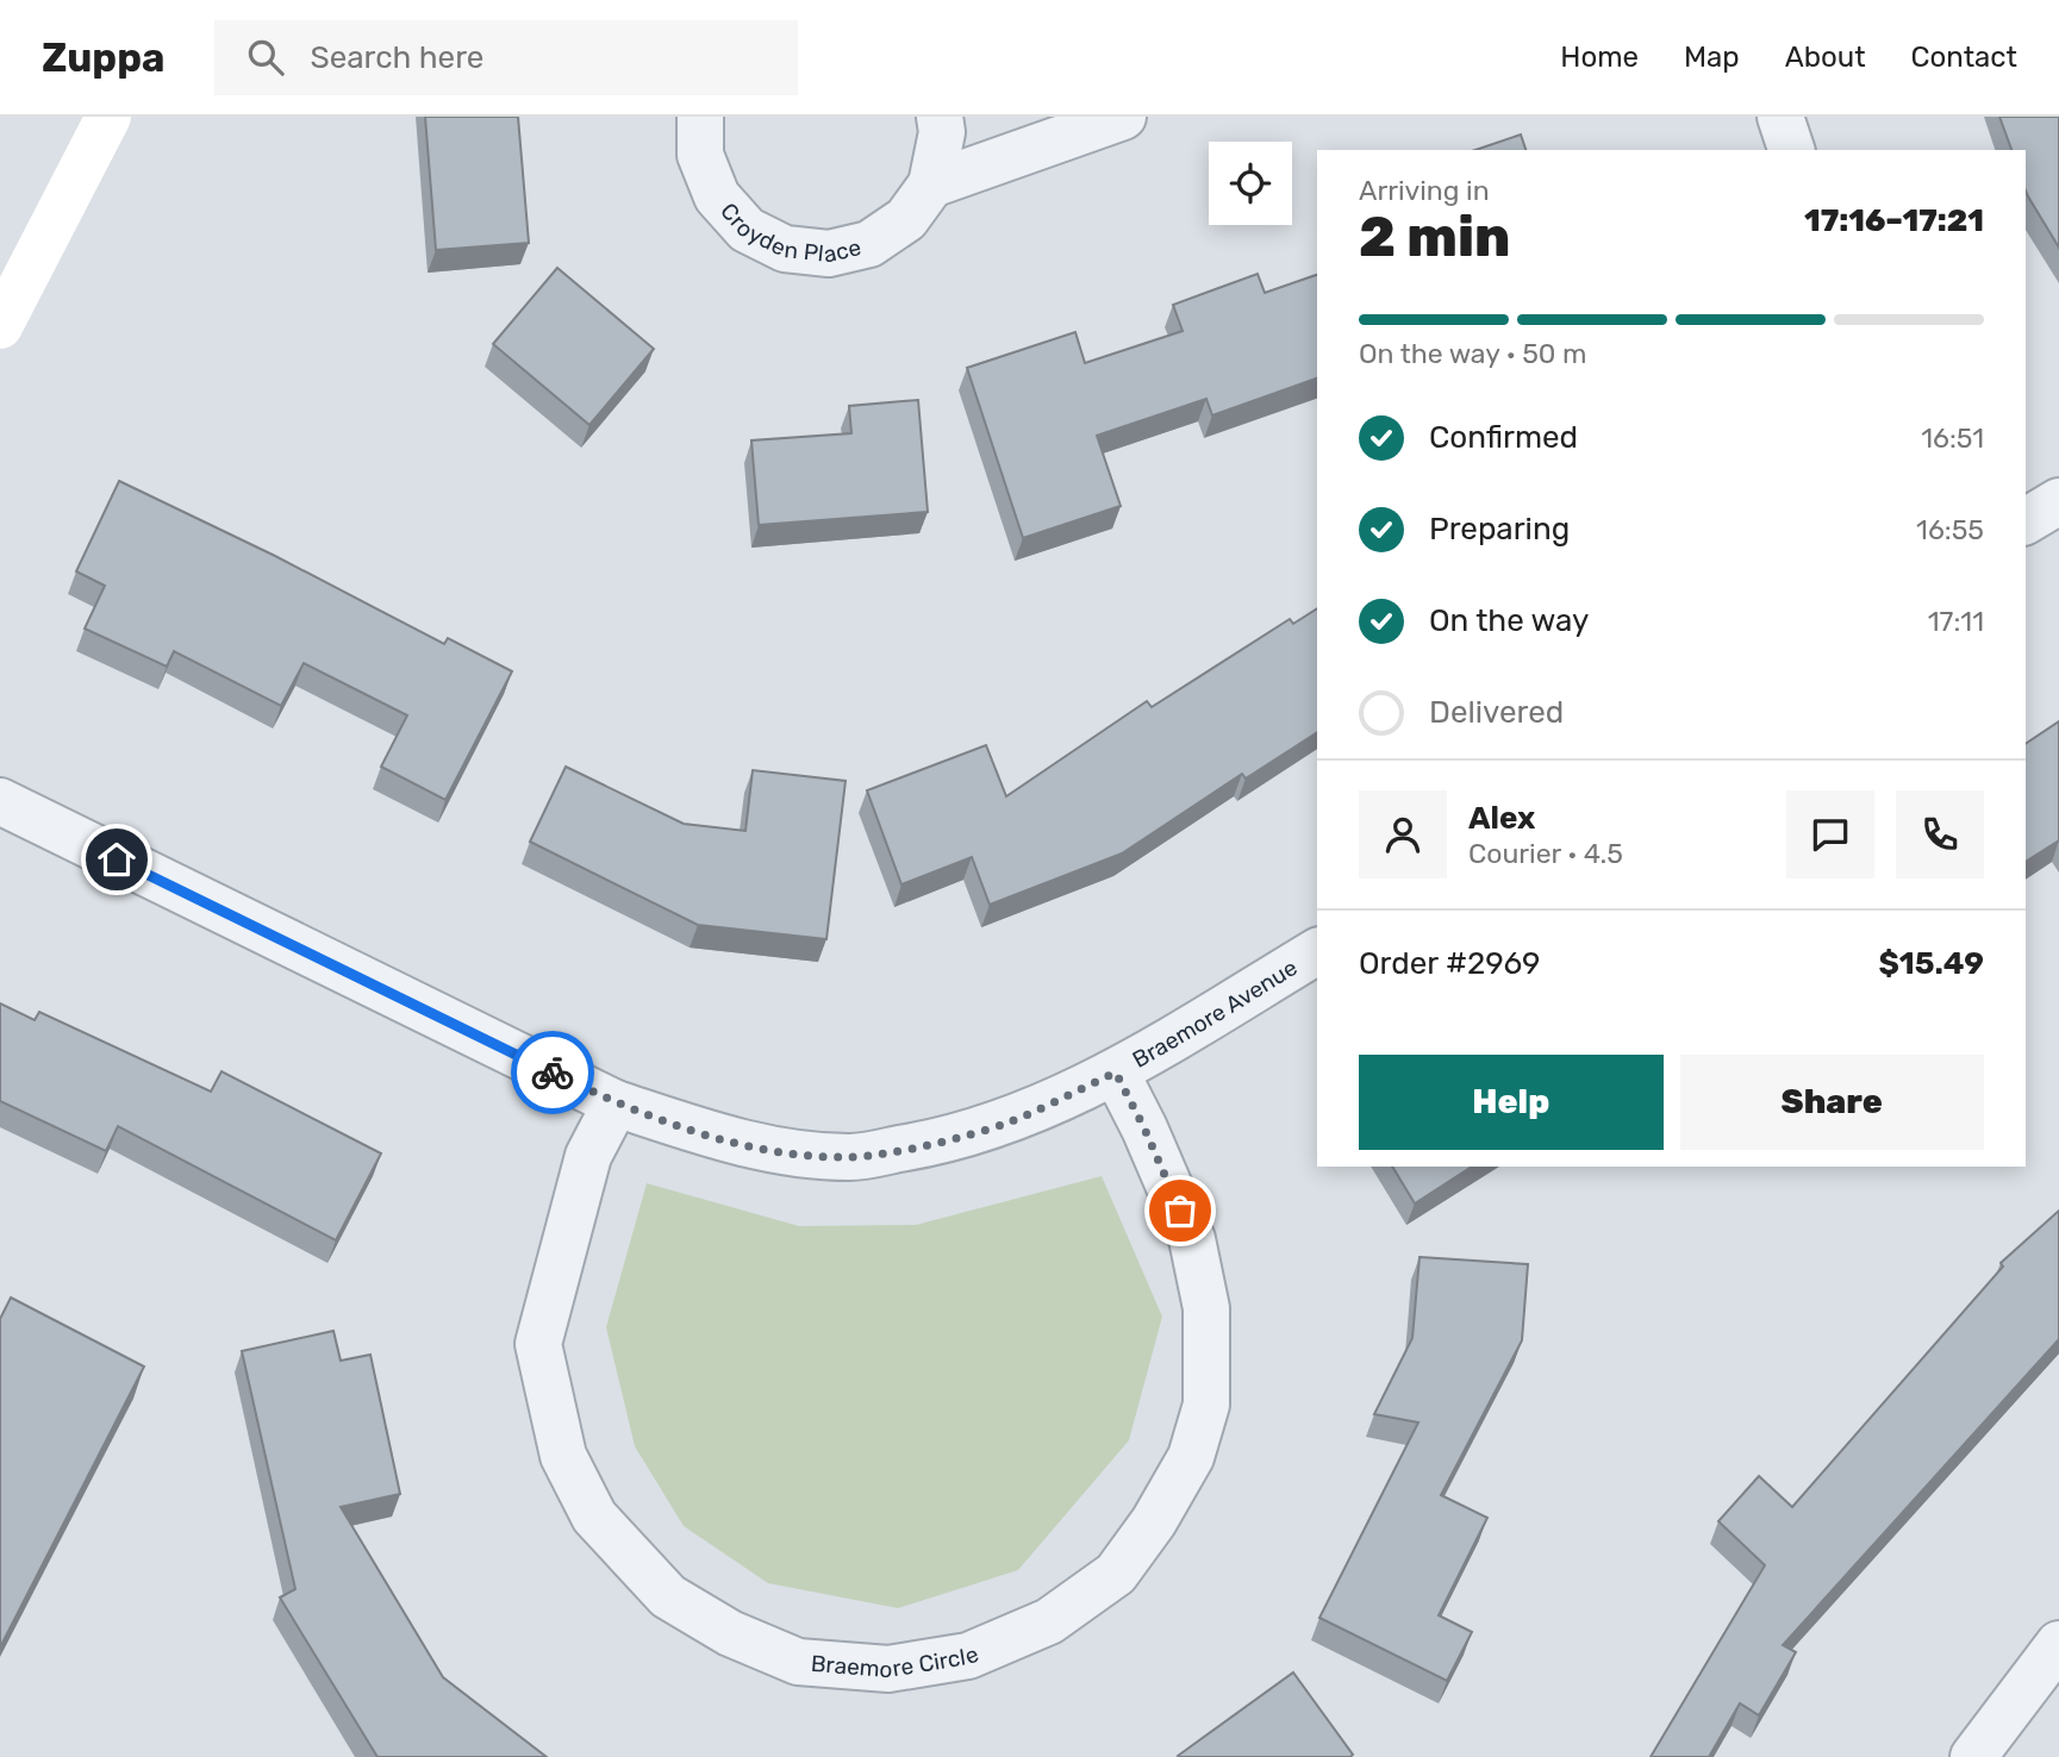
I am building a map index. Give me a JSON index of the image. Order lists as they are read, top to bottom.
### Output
{
  "streets": {
    "street": ["Croyden Place", "Braemore Avenue", "Braemore Circle"]
  },
  "crossings": [
    ["Braemore Avenue", "Braemore Circle"]
  ],
  "page": {
    "header": "Zuppa",
    "search": "Search here",
    "nav": [
      "Home",
      "Map",
      "About",
      "Contact"
    ],
    "heading": ["2 min", "Arriving in", "17:16–17:21"],
    "panel": [
      "Alex",
      "Courier · 4.5",
      "Order #2969",
      "$15.49"
    ],
    "bar": "On the way · 50 m",
    "list": [
      ["Confirmed", "16:51"],
      ["Preparing", "16:55"],
      ["On the way", "17:11"],
      "Delivered"
    ],
    "buttons": ["Help", "Share"]
  }
}
